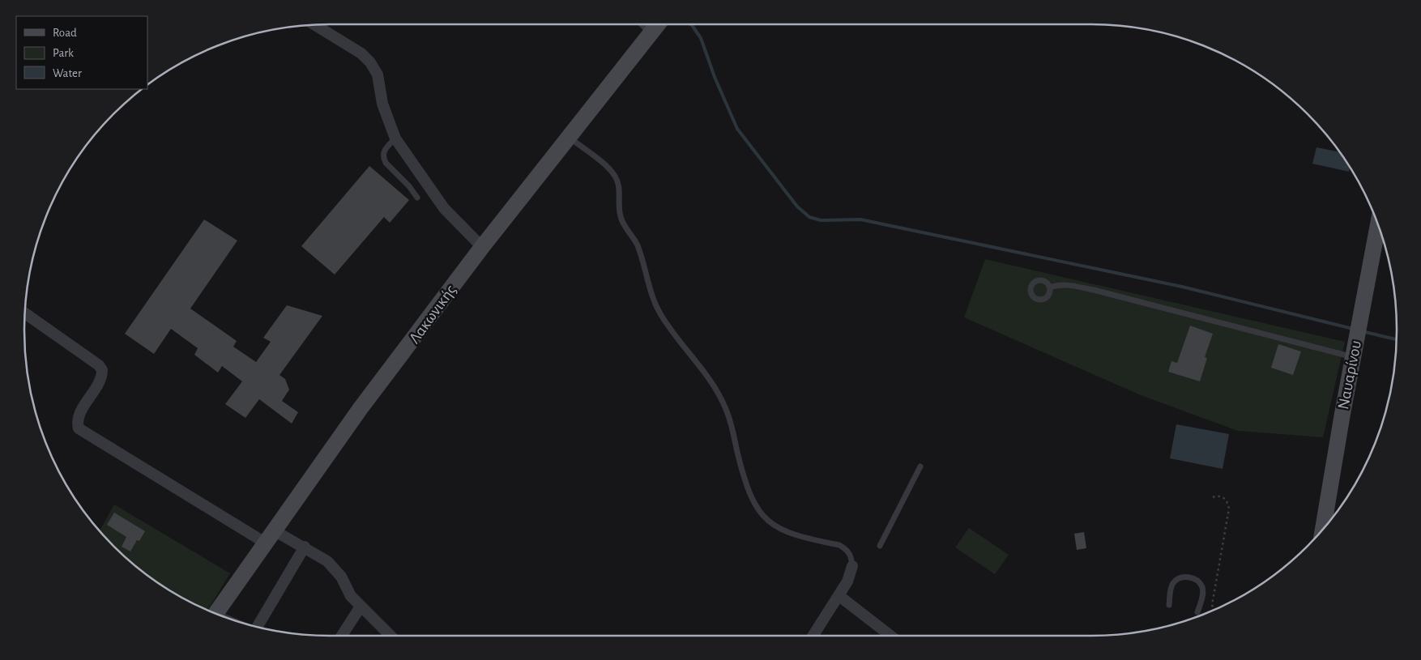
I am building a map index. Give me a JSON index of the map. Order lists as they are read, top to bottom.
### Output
{
  "streets": {
    "main road": ["Λακωνικής", "Ναυαρίνου"]
  },
  "legend": ["Road", "Park", "Water"]
}
